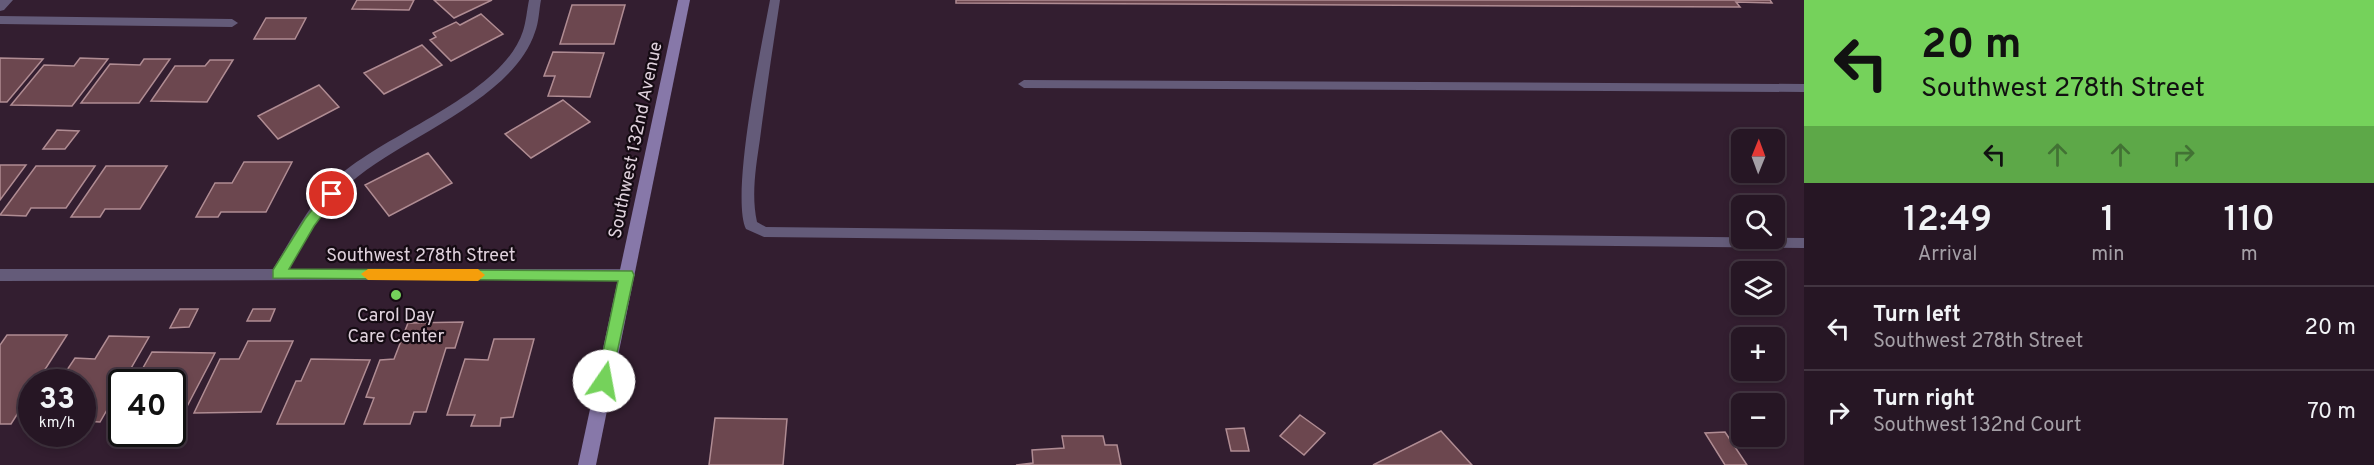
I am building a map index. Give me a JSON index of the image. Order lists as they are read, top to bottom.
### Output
{
  "streets": {
    "street": ["Southwest 132nd Avenue", "Southwest 278th Street"]
  },
  "crossings": [
    ["Southwest 132nd Avenue", "Southwest 278th Street"]
  ],
  "places": ["Carol Day Care Center"],
  "north": "top",
  "page": {
    "turn": ["20 m", "Southwest 278th Street"],
    "map_buttons": ["+", "−"],
    "eta": [
      "12:49",
      "Arrival",
      "1",
      "min",
      "110",
      "m"
    ],
    "list": [
      {
        "name": "Turn left",
        "note": "Southwest 278th Street",
        "value": "20 m"
      },
      {
        "name": "Turn right",
        "note": "Southwest 132nd Court",
        "value": "70 m"
      }
    ],
    "speed": "33 km/h",
    "limit": "40"
  }
}
